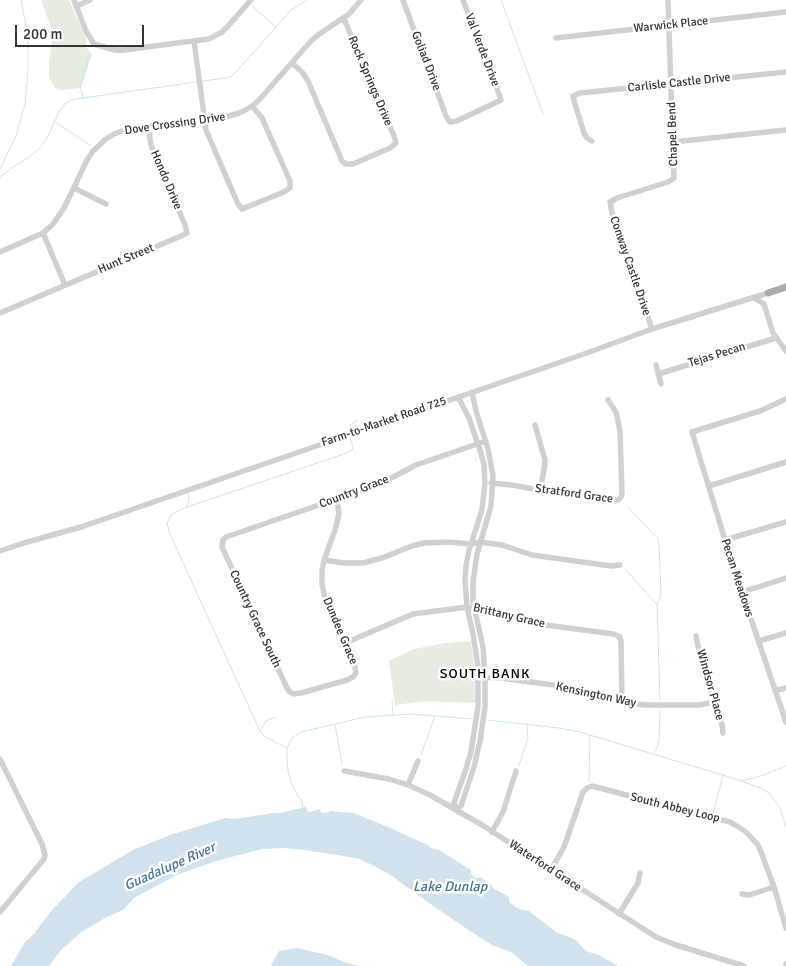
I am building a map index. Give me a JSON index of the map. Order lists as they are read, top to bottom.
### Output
{
  "streets": {
    "street": [
      "Warwick Place",
      "Val Verde Drive",
      "Goliad Drive",
      "Rock Springs Drive",
      "Carlisle Castle Drive",
      "Dove Crossing Drive",
      "Chapel Bend",
      "Hondo Drive",
      "Hunt Street",
      "Conway Castle Drive",
      "Tejas Pecan",
      "Farm-to-Market Road 725",
      "Country Grace",
      "Stratford Grace",
      "Pecan Meadows",
      "Brittany Grace",
      "Country Grace South",
      "Dundee Grace",
      "Windsor Place",
      "Kensington Way",
      "South Abbey Loop",
      "Waterford Grace"
    ]
  },
  "crossings": [
    ["Warwick Place", "Chapel Bend"],
    ["Val Verde Drive", "Goliad Drive"],
    ["Rock Springs Drive", "Dove Crossing Drive"],
    ["Carlisle Castle Drive", "Chapel Bend"],
    ["Dove Crossing Drive", "Hondo Drive"],
    ["Chapel Bend", "Conway Castle Drive"],
    ["Hondo Drive", "Hunt Street"],
    ["Conway Castle Drive", "Farm-to-Market Road 725"],
    ["Country Grace", "Country Grace South"],
    ["Country Grace", "Dundee Grace"],
    ["Brittany Grace", "Dundee Grace"],
    ["Brittany Grace", "Kensington Way"],
    ["Country Grace South", "Dundee Grace"],
    ["Windsor Place", "Kensington Way"],
    ["South Abbey Loop", "Waterford Grace"]
  ],
  "districts": ["SOUTH BANK"],
  "water": ["Guadalupe River", "Lake Dunlap"],
  "scale_bar": "200 m"
}
